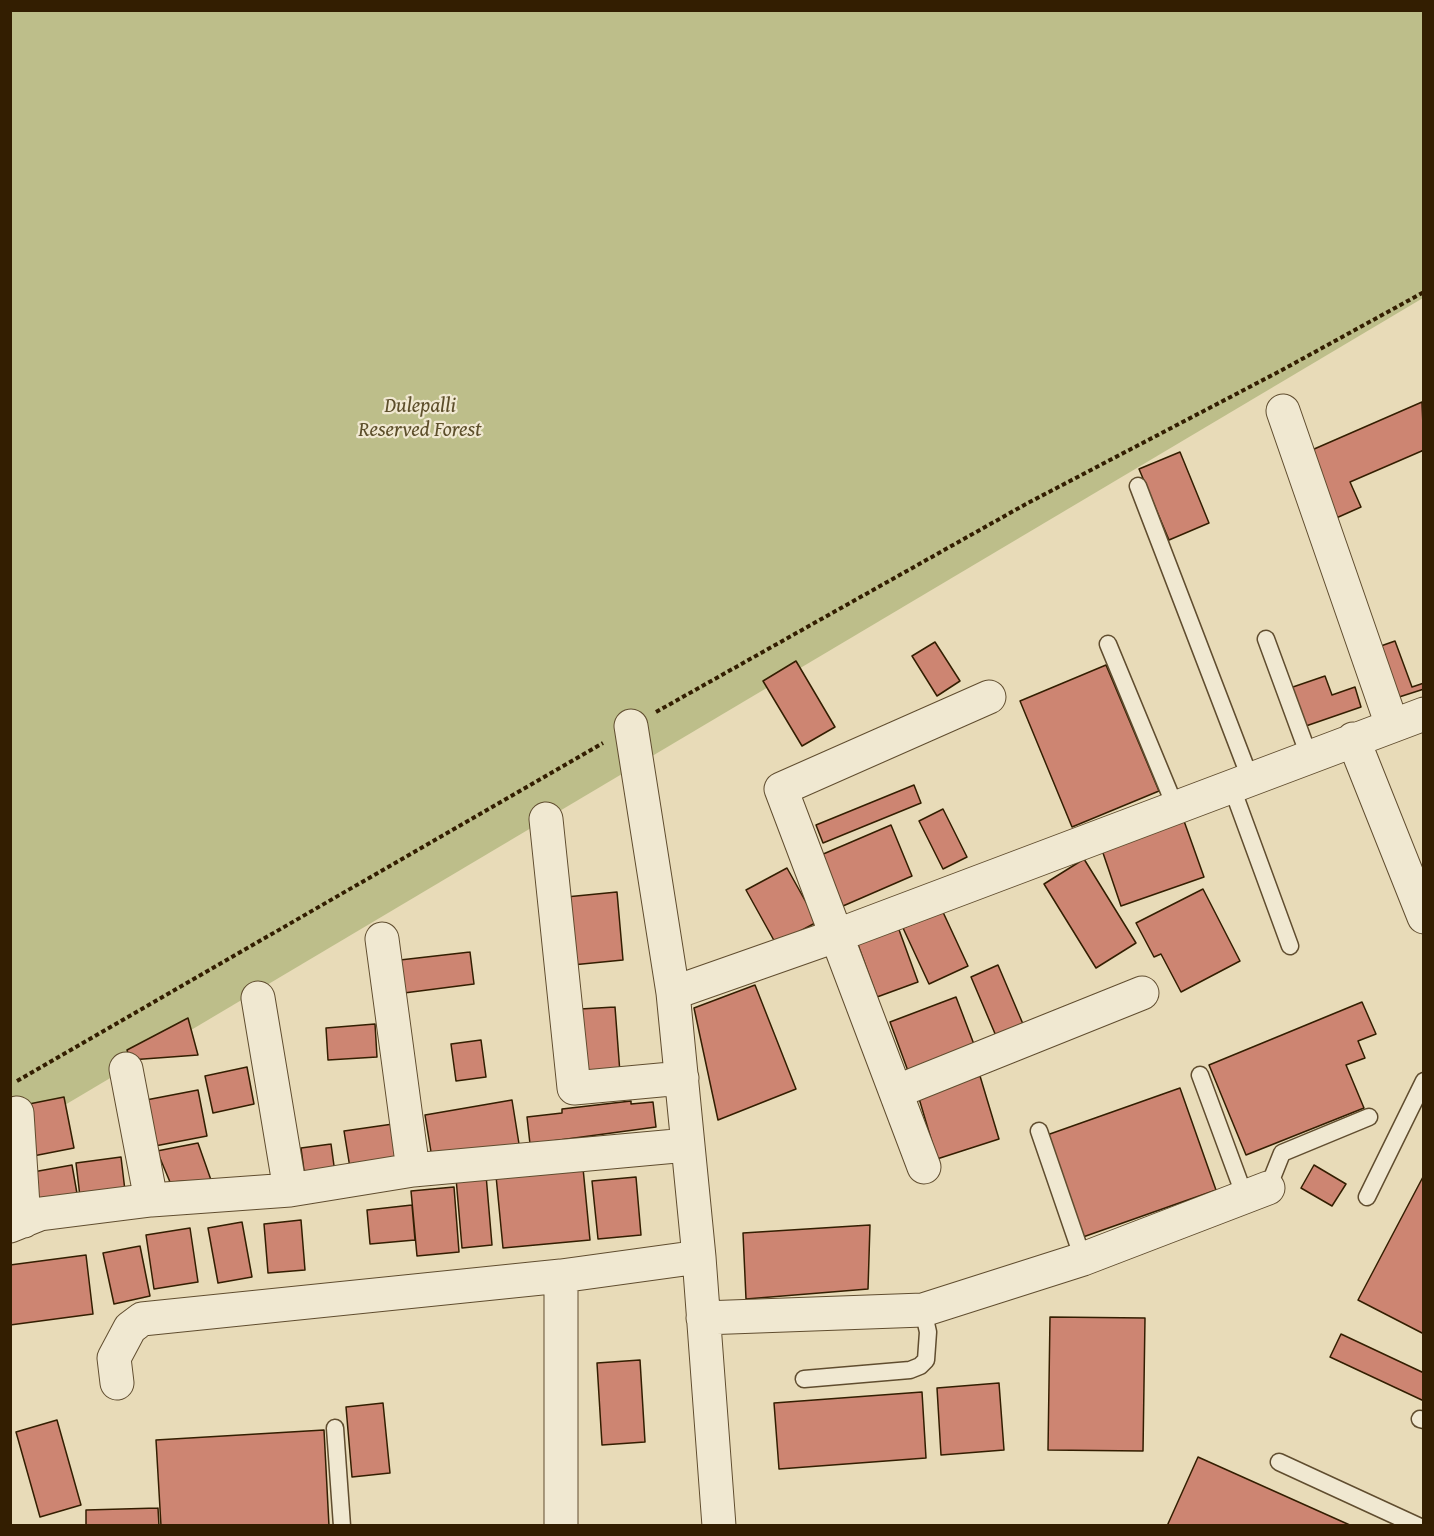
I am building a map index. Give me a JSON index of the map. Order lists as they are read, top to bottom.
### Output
{
  "parks": ["Dulepalli Reserved Forest"]
}
